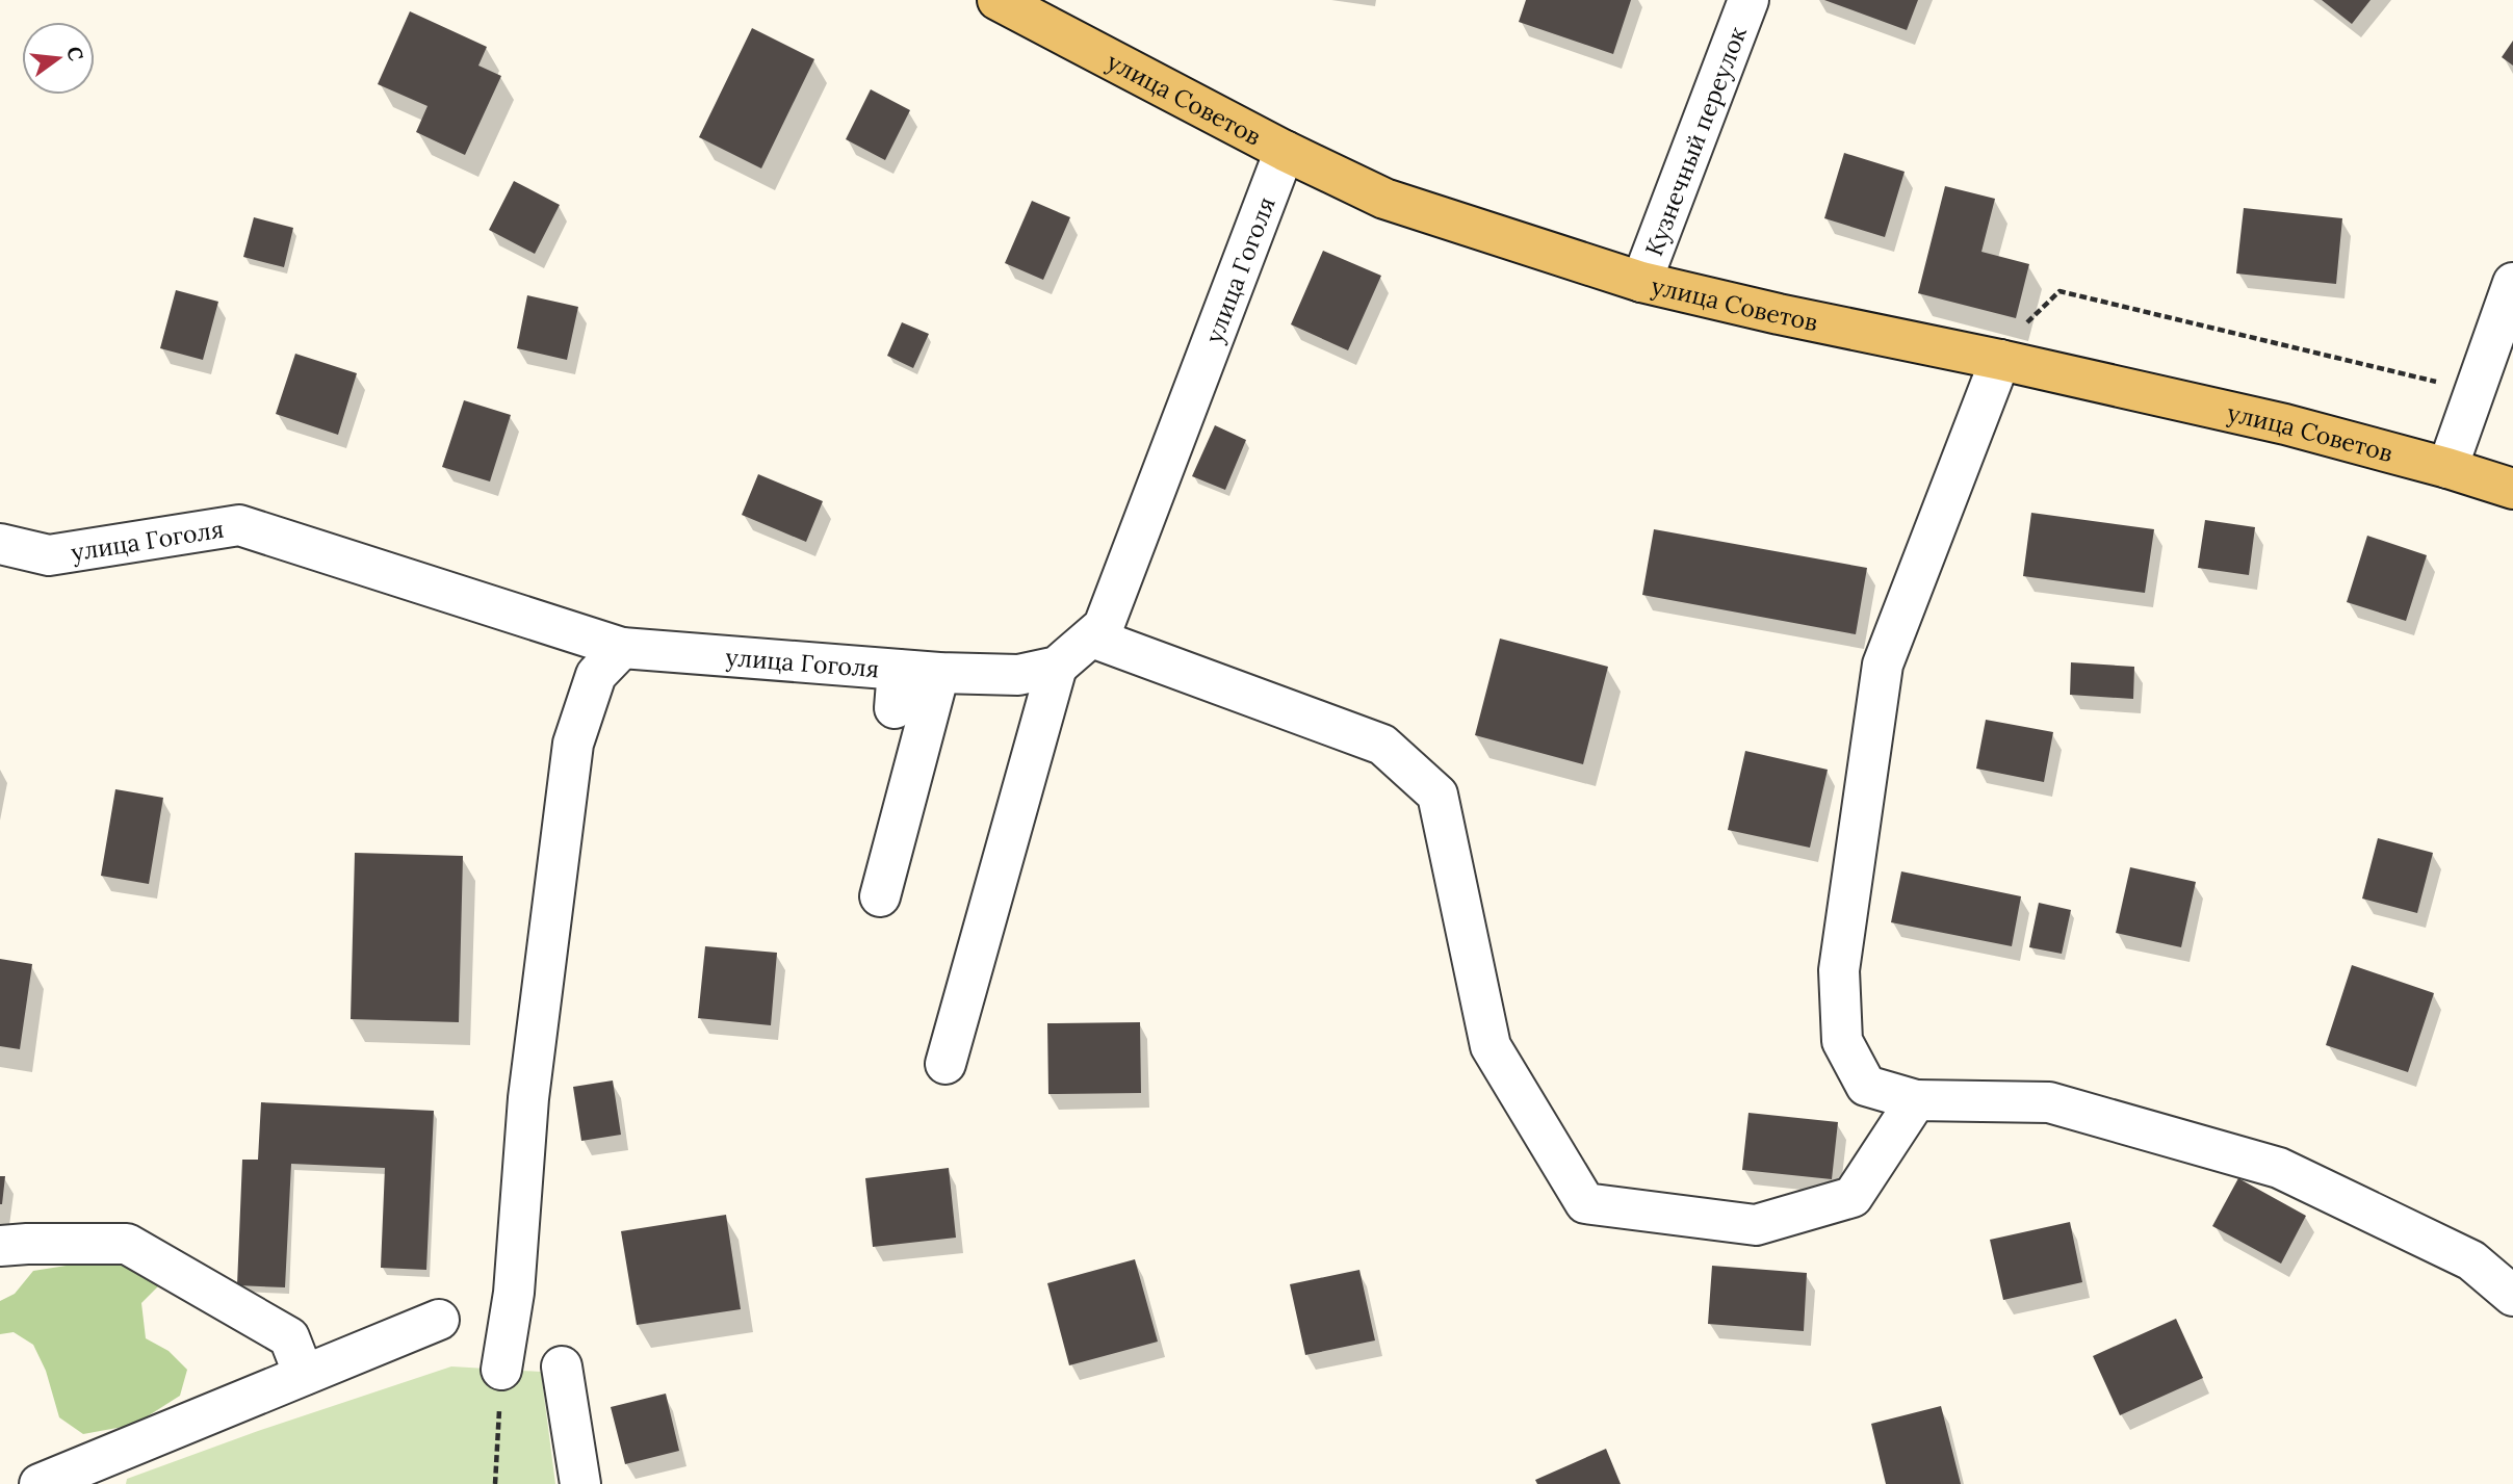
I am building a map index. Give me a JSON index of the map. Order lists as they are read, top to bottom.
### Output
{
  "streets": {
    "main road": ["улица Советов"],
    "street": ["Кузнечный переулок", "улица Гоголя"]
  },
  "crossings": [
    ["улица Советов", "Кузнечный переулок"],
    ["улица Советов", "улица Гоголя"]
  ],
  "north": "right"
}
